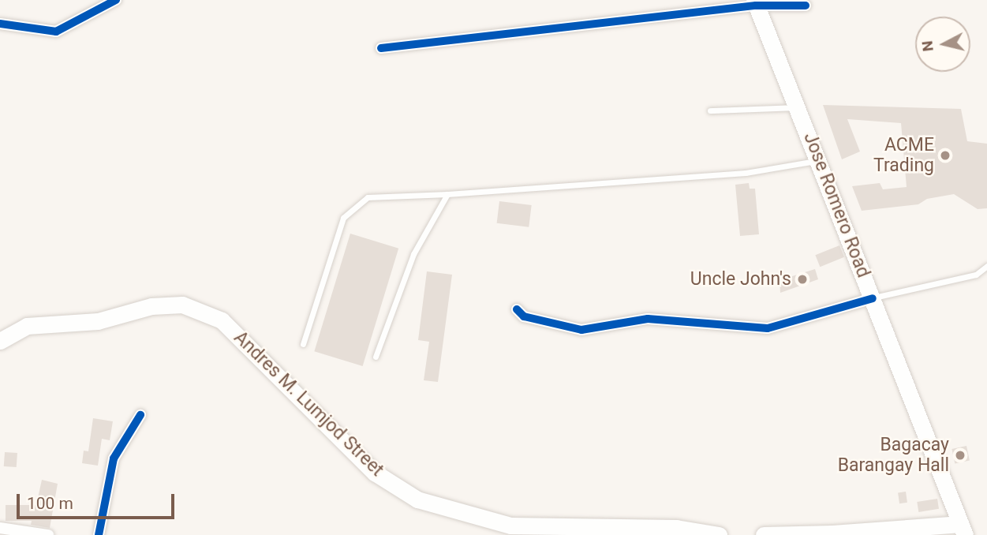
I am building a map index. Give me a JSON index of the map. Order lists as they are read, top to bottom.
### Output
{
  "streets": {
    "main road": ["Jose Romero Road", "Andres M. Lumjod Street"]
  },
  "places": ["ACME Trading", "Uncle John's", "Bagacay Barangay Hall"],
  "scale_bar": "100 m",
  "north": "left"
}
